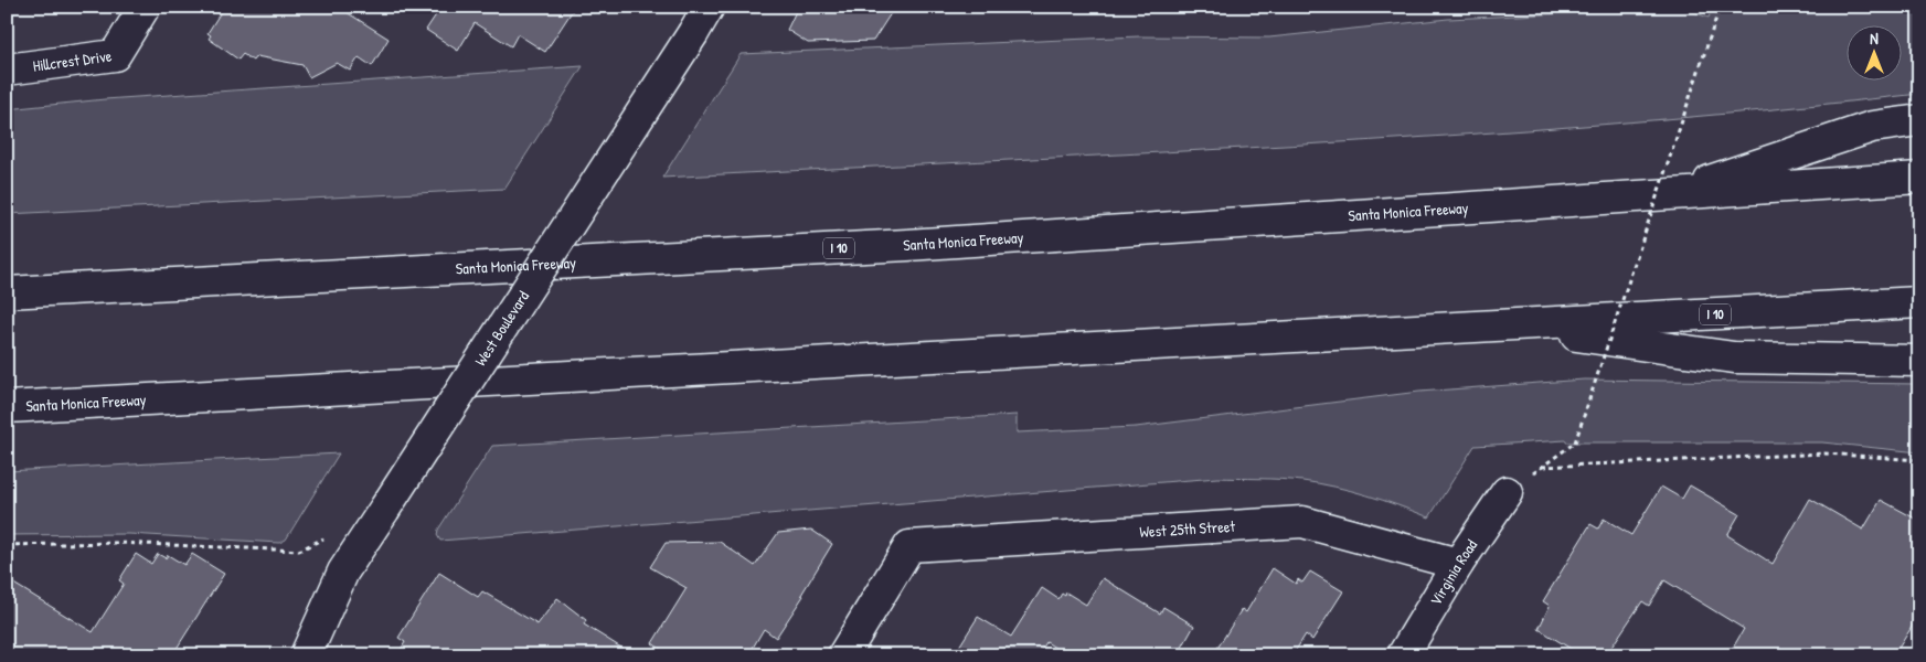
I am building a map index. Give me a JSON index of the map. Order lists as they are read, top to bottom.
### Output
{
  "streets": {
    "main road": [
      "Hillcrest Drive",
      "Santa Monica Freeway",
      "I 10",
      "West Boulevard",
      "West 25th Street",
      "Virginia Road"
    ]
  },
  "crossings": [
    ["West 25th Street", "Virginia Road"]
  ],
  "north": "top"
}
